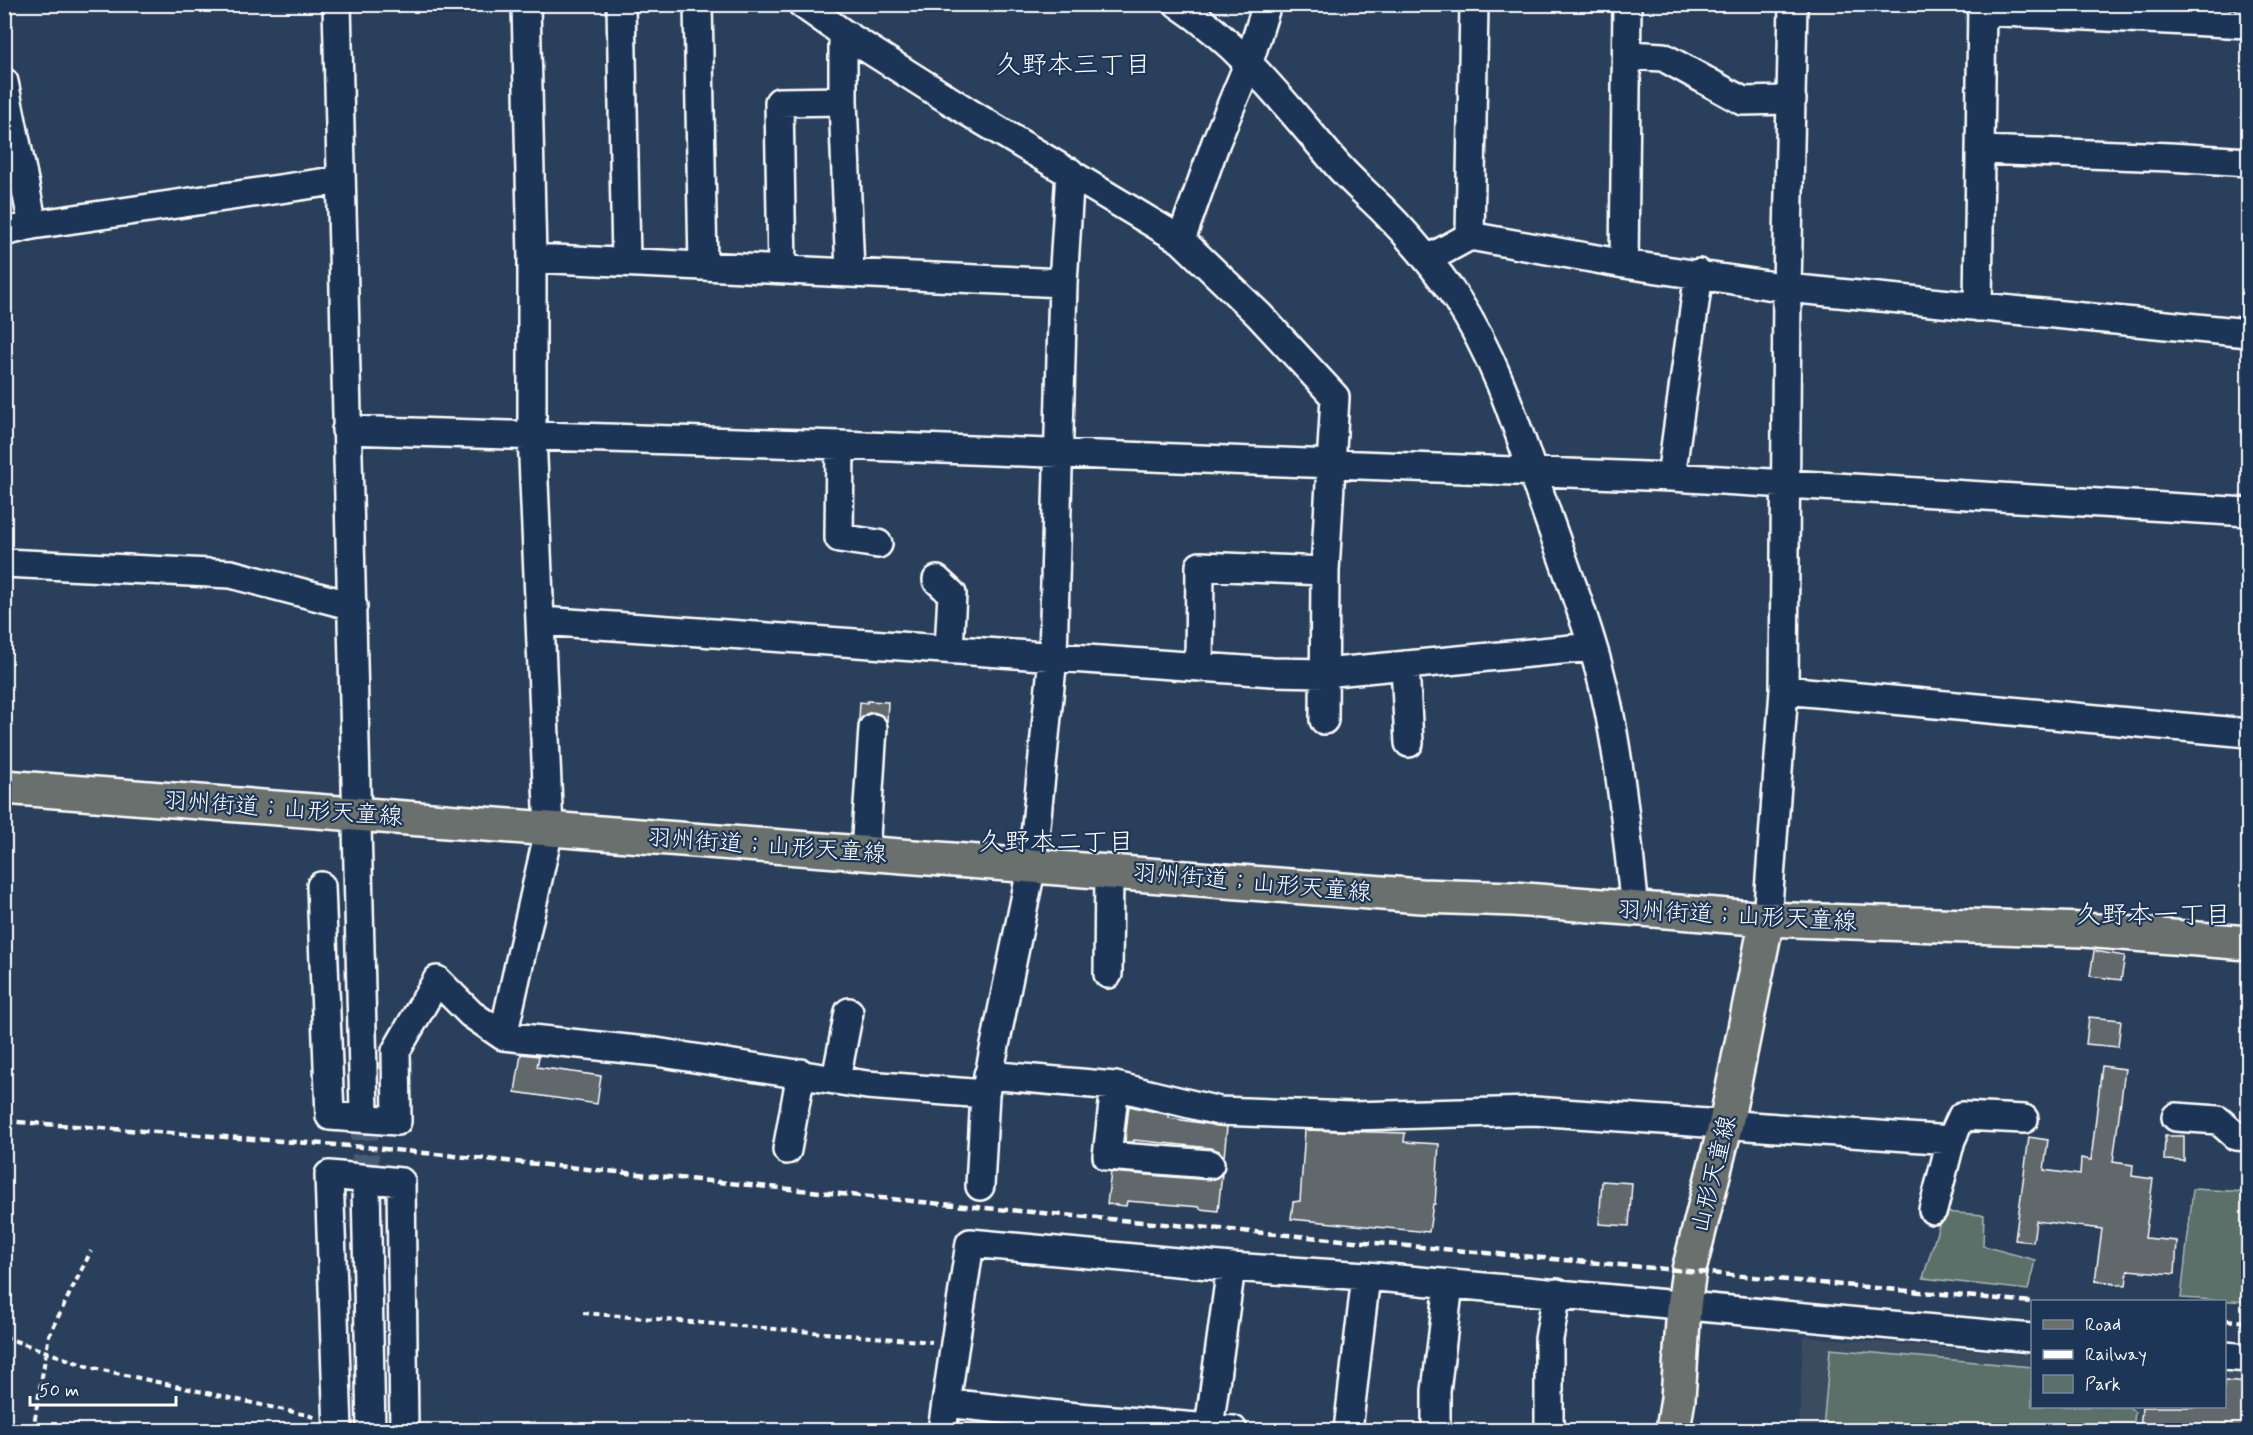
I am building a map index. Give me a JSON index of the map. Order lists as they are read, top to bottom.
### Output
{
  "streets": {
    "main road": ["羽州街道；山形天童線", "山形天童線"]
  },
  "crossings": [
    ["羽州街道；山形天童線", "山形天童線"]
  ],
  "districts": ["久野本三丁目", "久野本二丁目", "久野本一丁目"],
  "legend": ["Road", "Railway", "Park"],
  "scale_bar": "50 m"
}
